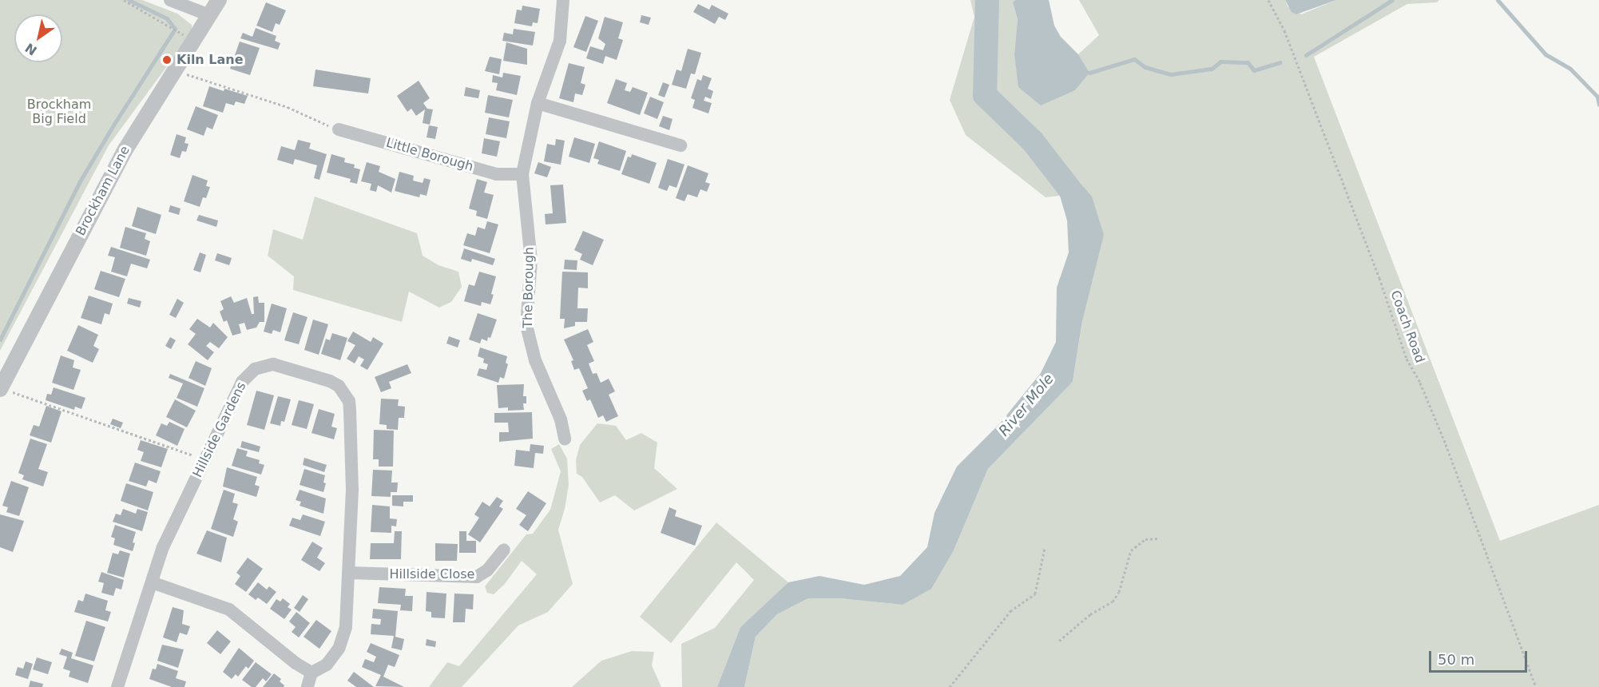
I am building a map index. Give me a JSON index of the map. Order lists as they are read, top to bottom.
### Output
{
  "streets": {
    "street": [
      "Little Borough",
      "Brockham Lane",
      "The Borough",
      "Hillside Gardens",
      "Hillside Close"
    ],
    "path": ["Coach Road"]
  },
  "crossings": [
    ["Little Borough", "The Borough"],
    ["Hillside Gardens", "Hillside Close"]
  ],
  "water": ["River Mole"],
  "parks": ["Brockham Big Field"],
  "places": ["Kiln Lane"],
  "scale_bar": "50 m",
  "north": "bottom left"
}
